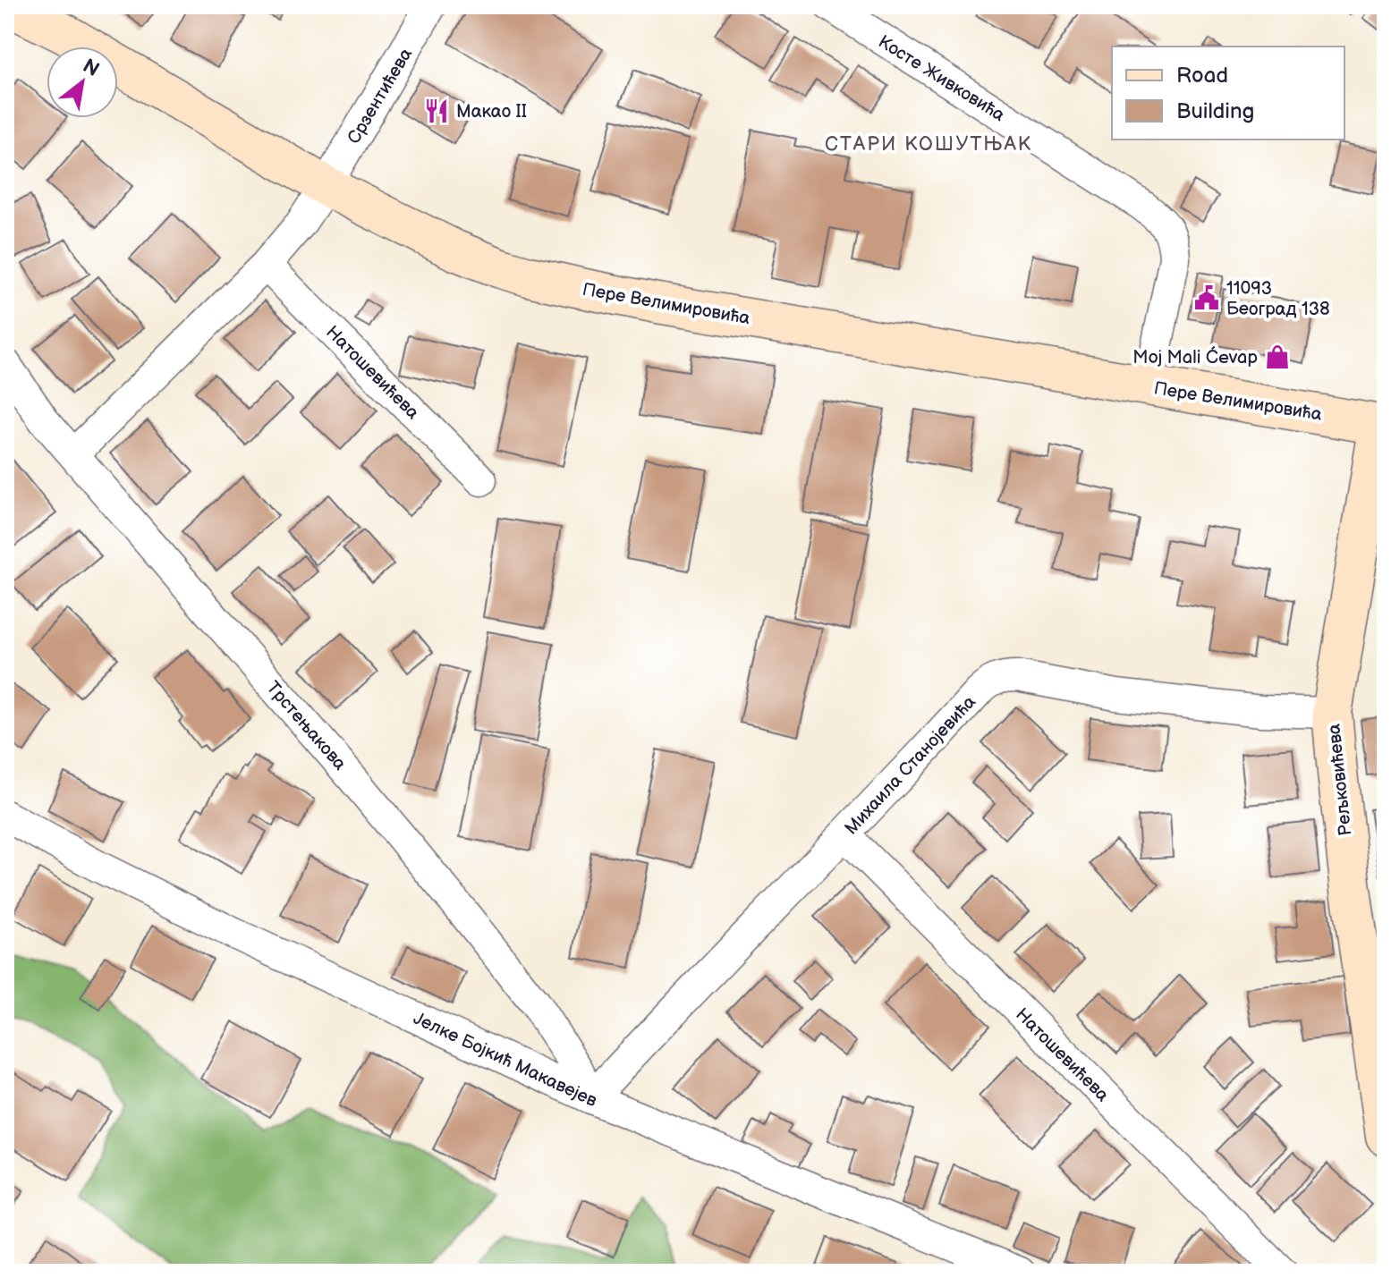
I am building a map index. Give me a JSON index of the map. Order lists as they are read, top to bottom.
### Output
{
  "streets": {
    "main road": ["Пере Велимировића", "Рељковићева"],
    "street": [
      "Косте Живковића",
      "Срзентићева",
      "Натошевићева",
      "Трстењакова",
      "Михаила Станојевића",
      "Јелке Бојкић Макавејев"
    ]
  },
  "crossings": [
    ["Косте Живковића", "Пере Велимировића"],
    ["Срзентићева", "Пере Велимировића"],
    ["Срзентићева", "Натошевићева"],
    ["Срзентићева", "Трстењакова"],
    ["Пере Велимировића", "Рељковићева"],
    ["Натошевићева", "Михаила Станојевића"],
    ["Трстењакова", "Михаила Станојевића"],
    ["Трстењакова", "Јелке Бојкић Макавејев"],
    ["Михаила Станојевића", "Рељковићева"],
    ["Михаила Станојевића", "Јелке Бојкић Макавејев"]
  ],
  "districts": ["СТАРИ КОШУТЊАК"],
  "places": {
    "restaurant": ["Макао II"],
    "public building": ["11093 Београд 138"],
    "shop": ["Moj Mali Ćevap"]
  },
  "legend": ["Road", "Building"],
  "north": "top right"
}
